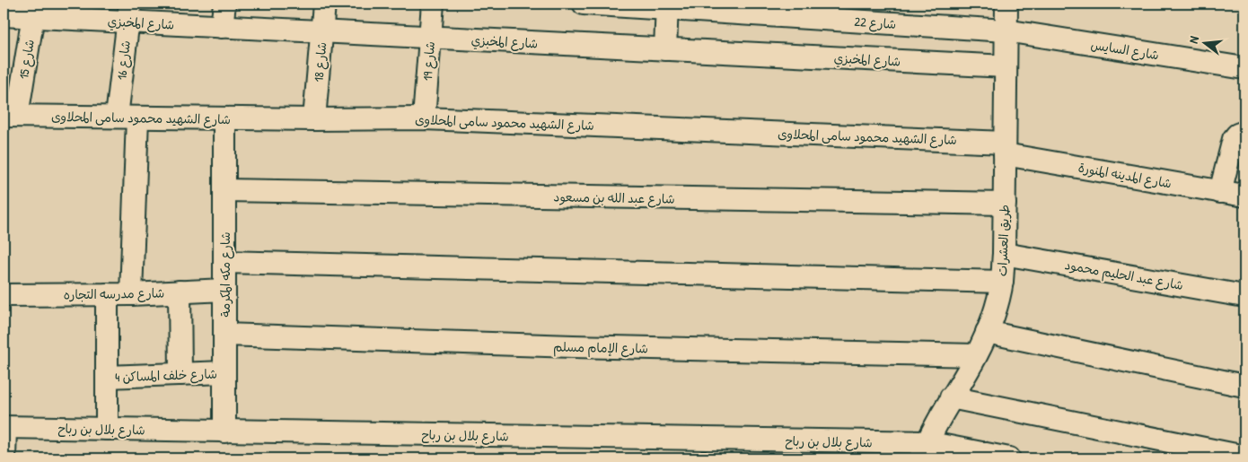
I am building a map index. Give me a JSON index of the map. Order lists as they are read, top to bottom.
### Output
{
  "streets": {
    "street": [
      "شارع المخبزي",
      "شارع 22",
      "شارع السايس",
      "شارع 15",
      "شارع 16",
      "شارع 19",
      "شارع 18",
      "شارع الشهيد محمود سامى المحلاوى",
      "شارع المدينه المنورة",
      "شارع عبد الله بن مسعود",
      "طريق العشرات",
      "شارع مكه المكرمة",
      "شارع عبد الحليم محمود",
      "شارع مدرسه التجاره",
      "شارع الإمام مسلم",
      "شارع خلف المساكن 4",
      "شارع بلال بن رباح"
    ]
  },
  "crossings": [
    ["شارع المخبزي", "شارع 15"],
    ["شارع المخبزي", "شارع 16"],
    ["شارع المخبزي", "شارع 19"],
    ["شارع المخبزي", "شارع 18"],
    ["شارع المخبزي", "طريق العشرات"],
    ["شارع 22", "شارع السايس"],
    ["شارع 22", "طريق العشرات"],
    ["شارع السايس", "طريق العشرات"],
    ["شارع 15", "شارع الشهيد محمود سامى المحلاوى"],
    ["شارع 16", "شارع الشهيد محمود سامى المحلاوى"],
    ["شارع 16", "شارع مدرسه التجاره"],
    ["شارع 19", "شارع الشهيد محمود سامى المحلاوى"],
    ["شارع 18", "شارع الشهيد محمود سامى المحلاوى"],
    ["شارع الشهيد محمود سامى المحلاوى", "شارع المدينه المنورة"],
    ["شارع الشهيد محمود سامى المحلاوى", "طريق العشرات"],
    ["شارع الشهيد محمود سامى المحلاوى", "شارع مكه المكرمة"],
    ["شارع المدينه المنورة", "طريق العشرات"],
    ["شارع عبد الله بن مسعود", "طريق العشرات"],
    ["شارع عبد الله بن مسعود", "شارع مكه المكرمة"],
    ["طريق العشرات", "شارع عبد الحليم محمود"],
    ["طريق العشرات", "شارع الإمام مسلم"],
    ["طريق العشرات", "شارع بلال بن رباح"],
    ["شارع مكه المكرمة", "شارع مدرسه التجاره"],
    ["شارع مكه المكرمة", "شارع الإمام مسلم"],
    ["شارع مكه المكرمة", "شارع خلف المساكن 4"],
    ["شارع مكه المكرمة", "شارع بلال بن رباح"]
  ],
  "north": "left"
}
